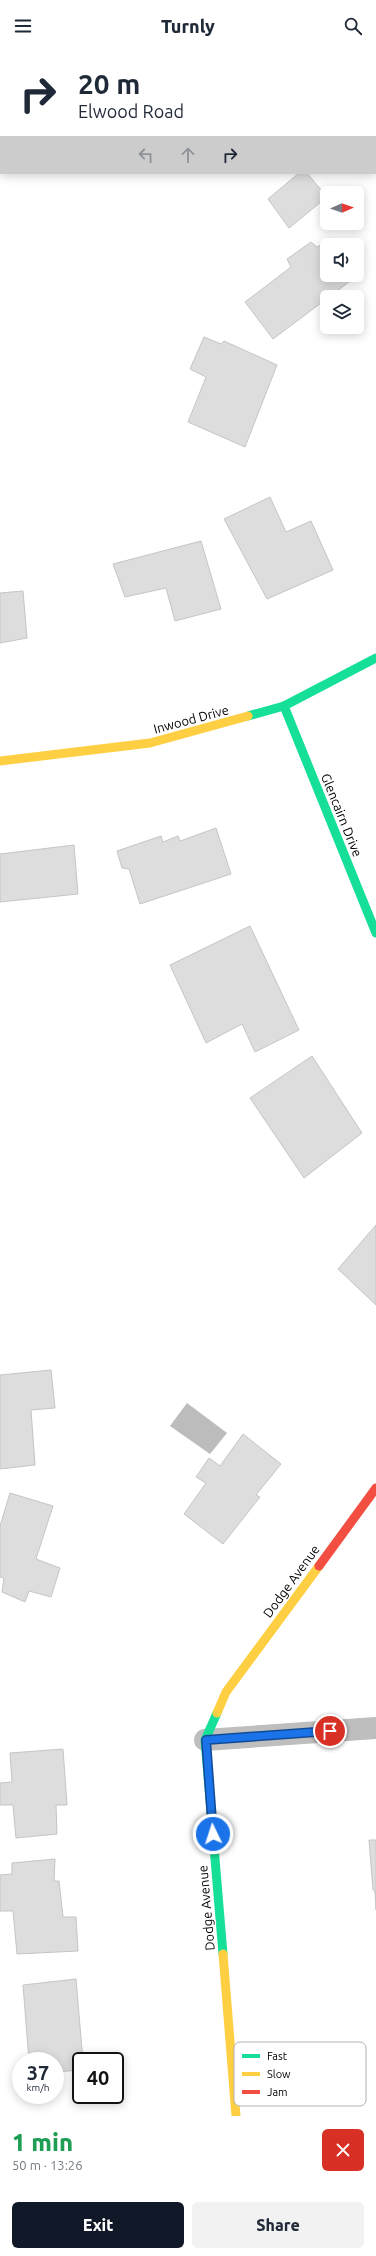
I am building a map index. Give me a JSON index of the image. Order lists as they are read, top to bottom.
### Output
{
  "streets": {
    "street": ["Inwood Drive", "Glencairn Drive", "Dodge Avenue"]
  },
  "crossings": [
    ["Inwood Drive", "Glencairn Drive"]
  ],
  "legend": ["Fast", "Slow", "Jam"],
  "north": "right",
  "page": {
    "header": "Turnly",
    "turn": ["20 m", "Elwood Road"],
    "speed": "37 km/h",
    "limit": "40",
    "heading": ["1 min", "50 m · 13:26"],
    "buttons": ["Exit", "Share"]
  }
}
